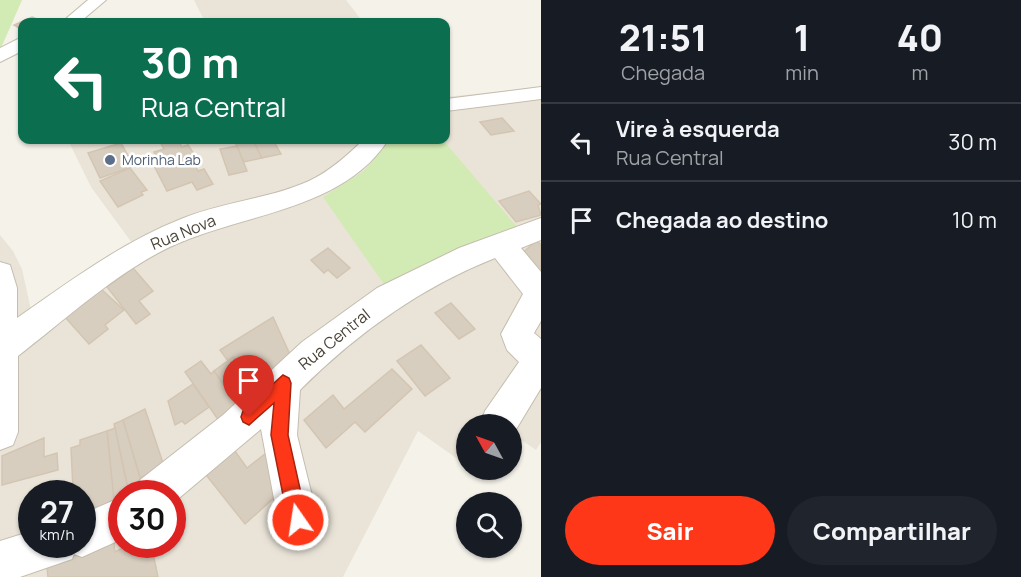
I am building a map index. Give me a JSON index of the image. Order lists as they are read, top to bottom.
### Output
{
  "streets": {
    "street": ["Rua Nova", "Rua Central"]
  },
  "places": ["Morinha Lab"],
  "north": "top left",
  "page": {
    "eta": [
      "21:51",
      "Chegada",
      "1",
      "min",
      "40",
      "m"
    ],
    "turn": ["30 m", "Rua Central"],
    "list": [
      {
        "name": "Vire à esquerda",
        "note": "Rua Central",
        "value": "30 m"
      },
      {
        "name": "Chegada ao destino",
        "value": "10 m"
      }
    ],
    "speed": "27 km/h",
    "limit": "30",
    "buttons": ["Sair", "Compartilhar"]
  }
}
